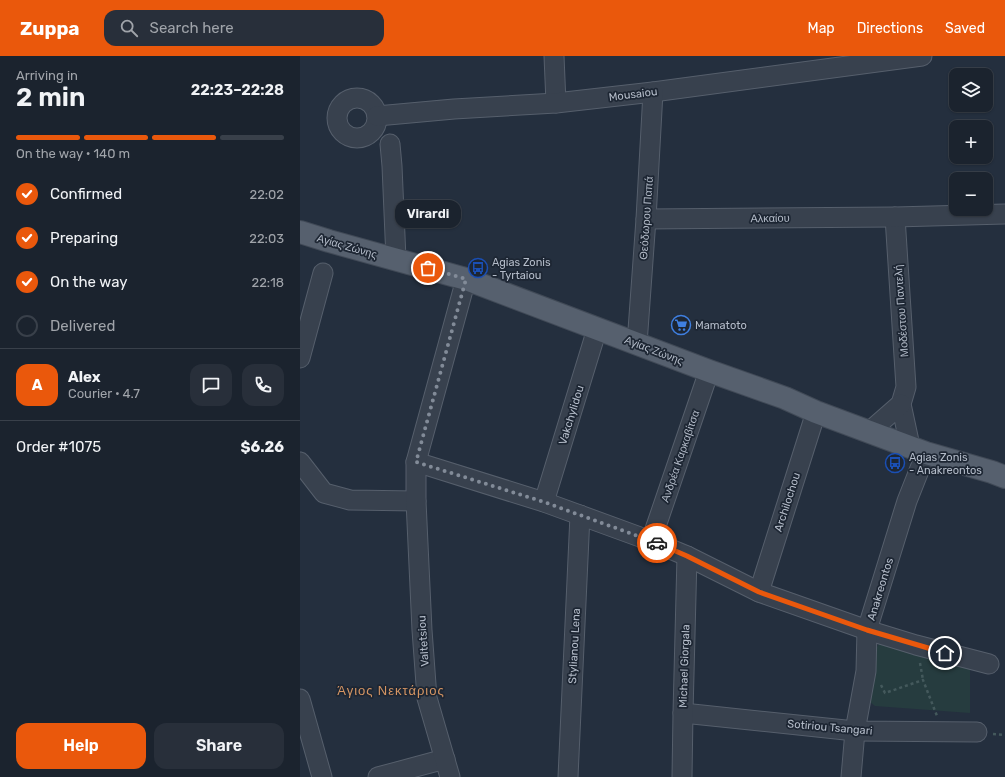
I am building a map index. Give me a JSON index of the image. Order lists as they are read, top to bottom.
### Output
{
  "streets": {
    "main road": ["Αγίας Ζώνης"],
    "street": [
      "Mousaiou",
      "Θεόδωρου Παπά",
      "Αλκαίου",
      "Μοδέστου Παντελή",
      "Vakchylidou",
      "Ανδρέα Καρκαβίτσα",
      "Archilochou",
      "Anakreontos",
      "Valtetsiou",
      "Stylianou Lena",
      "Michael Giorgala",
      "Sotiriou Tsangari"
    ]
  },
  "crossings": [
    ["Mousaiou", "Θεόδωρου Παπά"],
    ["Θεόδωρου Παπά", "Αλκαίου"],
    ["Θεόδωρου Παπά", "Αγίας Ζώνης"],
    ["Αλκαίου", "Μοδέστου Παντελή"],
    ["Αγίας Ζώνης", "Μοδέστου Παντελή"],
    ["Αγίας Ζώνης", "Vakchylidou"],
    ["Αγίας Ζώνης", "Ανδρέα Καρκαβίτσα"],
    ["Αγίας Ζώνης", "Archilochou"],
    ["Αγίας Ζώνης", "Anakreontos"],
    ["Αγίας Ζώνης", "Valtetsiou"],
    ["Μοδέστου Παντελή", "Anakreontos"],
    ["Anakreontos", "Sotiriou Tsangari"],
    ["Michael Giorgala", "Sotiriou Tsangari"]
  ],
  "districts": ["Άγιος Νεκτάριος"],
  "places": {
    "other": ["Virardi"],
    "bus stop": ["Agias Zonis - Tyrtaiou", "Agias Zonis - Anakreontos"],
    "supermarket": ["Mamatoto"]
  },
  "page": {
    "header": "Zuppa",
    "search": "Search here",
    "nav": ["Map", "Directions", "Saved"],
    "heading": ["2 min", "Arriving in", "22:23–22:28"],
    "panel": [
      "Alex",
      "Courier · 4.7",
      "Order #1075",
      "$6.26"
    ],
    "map_buttons": ["+", "−"],
    "bar": "On the way · 140 m",
    "list": [
      ["Confirmed", "22:02"],
      ["Preparing", "22:03"],
      ["On the way", "22:18"],
      "Delivered"
    ],
    "bubble": "Virardi",
    "round": "A",
    "buttons": ["Help", "Share"]
  }
}
